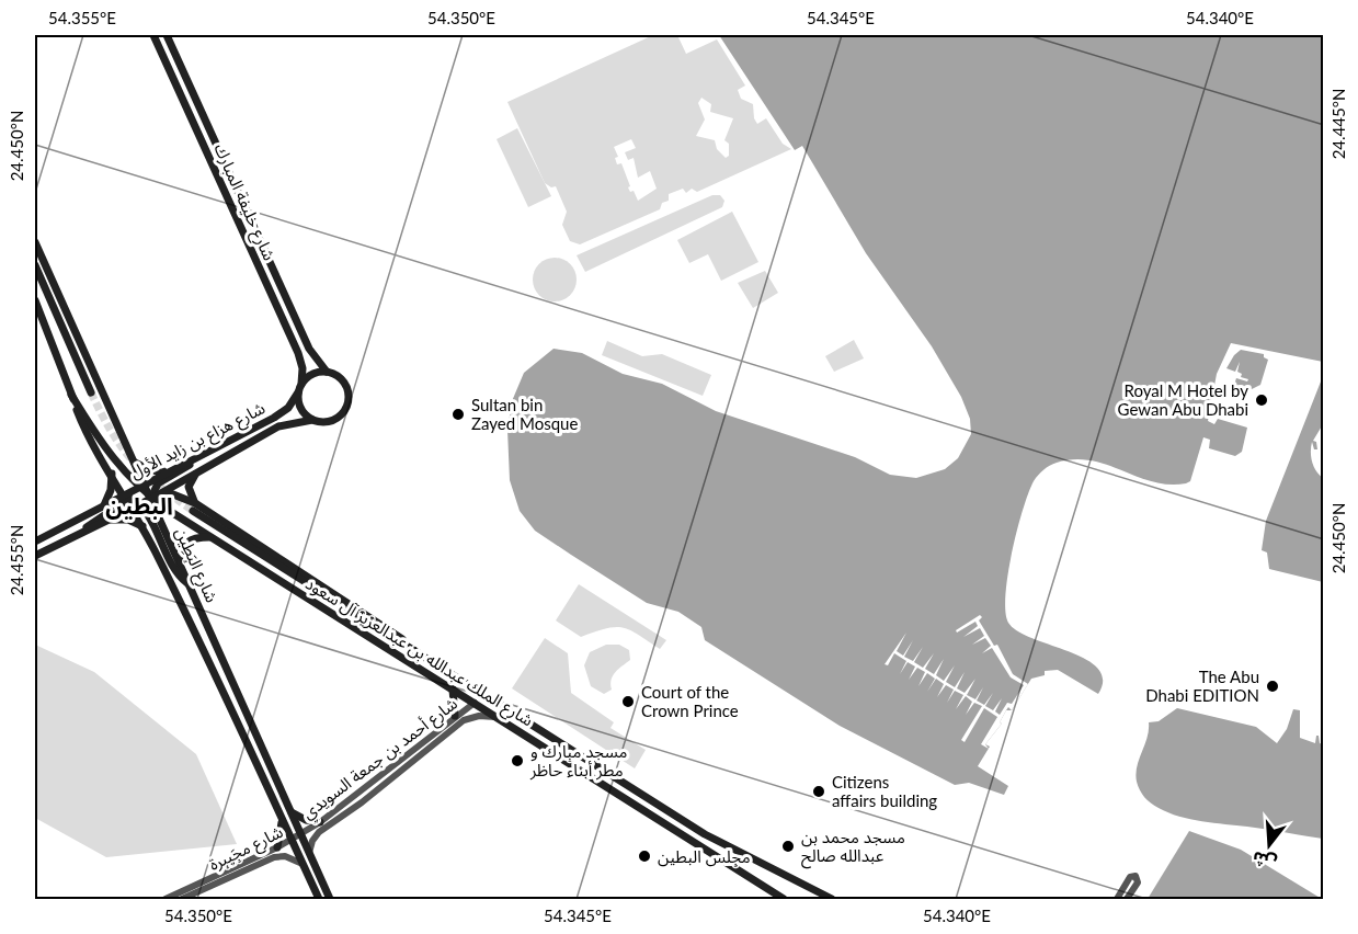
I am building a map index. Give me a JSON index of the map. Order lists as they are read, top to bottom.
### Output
{
  "streets": {
    "main road": [
      "شارع خليفة المبارك",
      "شارع هزاع بن زايد الأول",
      "شارع البَطِين",
      "شارع الملك عبدالله بن عبدالعزيز آل سعود"
    ],
    "street": ["شارع أحمد بن جمعة السويدي", "شارع مجَيبرة"]
  },
  "crossings": [
    ["شارع خليفة المبارك", "شارع هزاع بن زايد الأول"],
    ["شارع هزاع بن زايد الأول", "شارع البَطِين"],
    ["شارع هزاع بن زايد الأول", "شارع الملك عبدالله بن عبدالعزيز آل سعود"],
    ["شارع البَطِين", "شارع الملك عبدالله بن عبدالعزيز آل سعود"],
    ["شارع البَطِين", "شارع أحمد بن جمعة السويدي"],
    ["شارع البَطِين", "شارع مجَيبرة"],
    ["شارع الملك عبدالله بن عبدالعزيز آل سعود", "شارع أحمد بن جمعة السويدي"],
    ["شارع أحمد بن جمعة السويدي", "شارع مجَيبرة"]
  ],
  "districts": ["البطين"],
  "places": [
    "Royal M Hotel by Gewan Abu Dhabi",
    "Sultan bin Zayed Mosque",
    "The Abu Dhabi EDITION",
    "Court of the Crown Prince",
    "مسجد مبارك و مطر أبناء حاظر",
    "Citizens affairs building",
    "مسجد محمد بن عبدالله صالح",
    "مجلس البطين"
  ],
  "north": "bottom",
  "coordinates": [
    "54.355°E",
    "54.350°E",
    "54.345°E",
    "54.340°E",
    "24.445°N",
    "24.450°N",
    "24.455°N"
  ]
}
